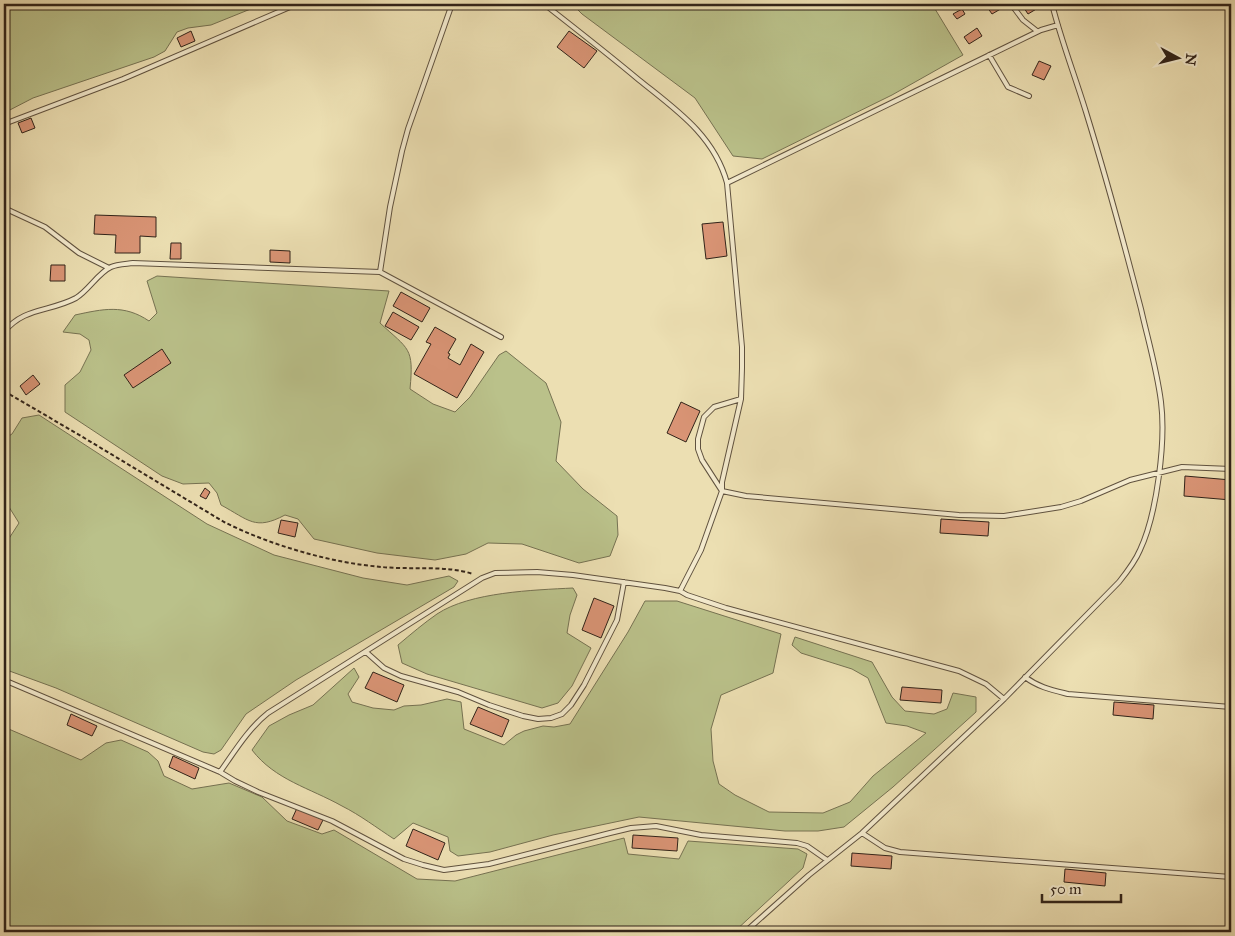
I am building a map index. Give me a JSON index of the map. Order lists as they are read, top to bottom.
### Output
{
  "scale_bar": "50 m",
  "north": "right"
}
